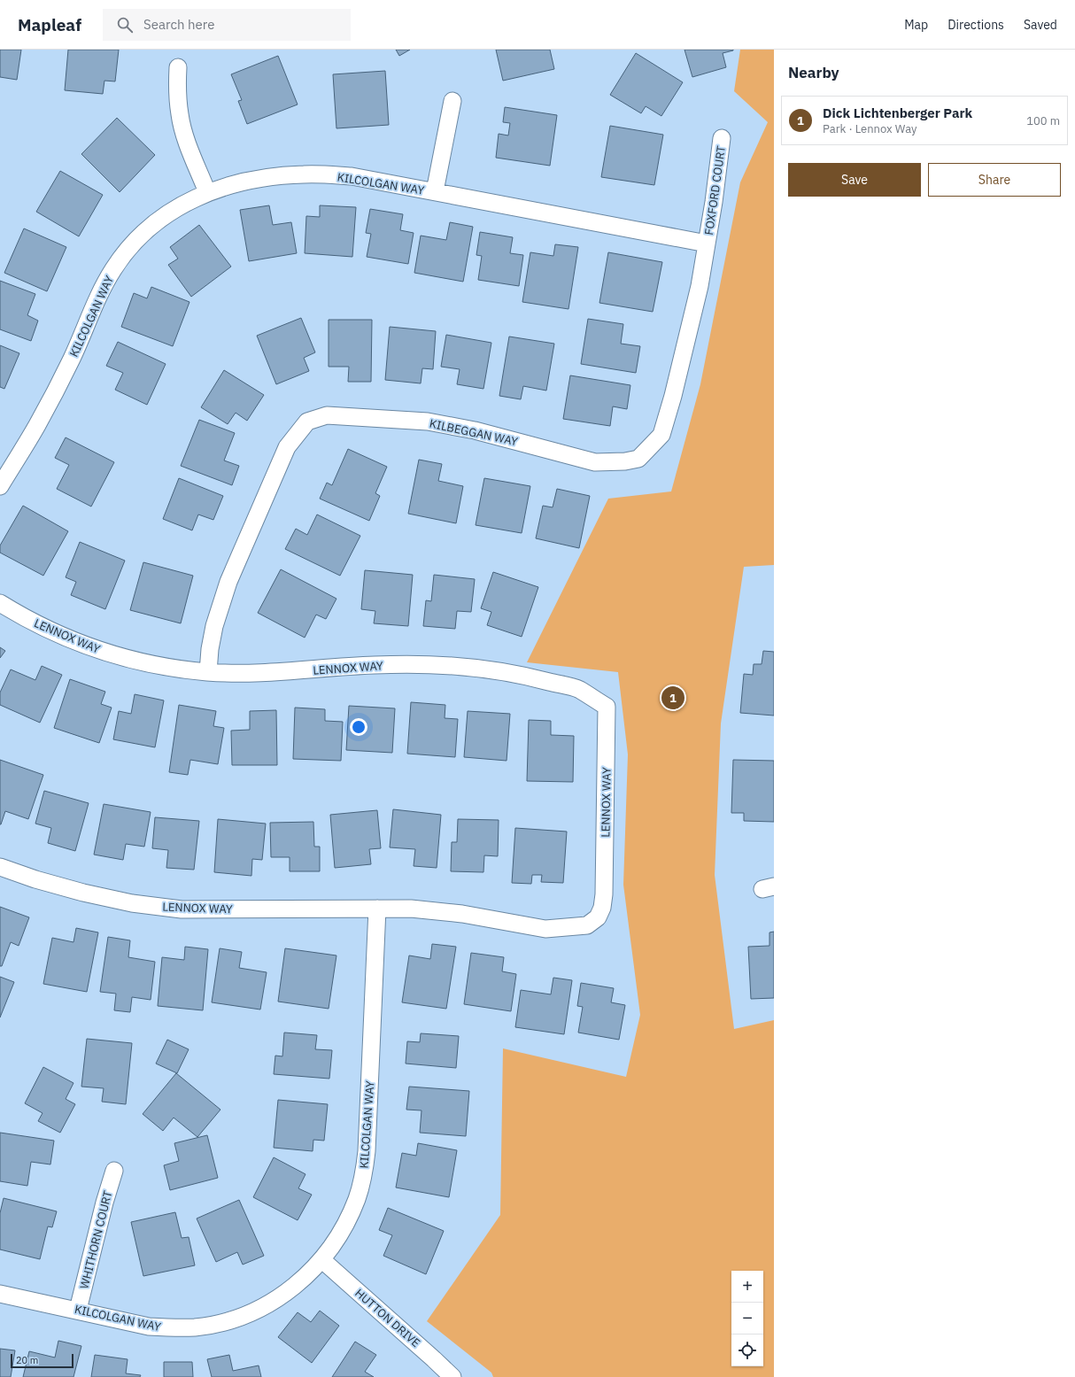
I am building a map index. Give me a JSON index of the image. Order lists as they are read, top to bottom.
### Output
{
  "streets": {
    "street": [
      "KILCOLGAN WAY",
      "FOXFORD COURT",
      "KILBEGGAN WAY",
      "LENNOX WAY",
      "WHITHORN COURT",
      "HUTTON DRIVE"
    ]
  },
  "crossings": [
    ["KILCOLGAN WAY", "FOXFORD COURT"],
    ["KILCOLGAN WAY", "KILBEGGAN WAY"],
    ["KILCOLGAN WAY", "LENNOX WAY"],
    ["KILCOLGAN WAY", "WHITHORN COURT"],
    ["KILCOLGAN WAY", "HUTTON DRIVE"],
    ["FOXFORD COURT", "KILBEGGAN WAY"],
    ["KILBEGGAN WAY", "LENNOX WAY"]
  ],
  "scale_bar": "20 m",
  "page": {
    "header": "Mapleaf",
    "search": "Search here",
    "nav": ["Map", "Directions", "Saved"],
    "heading": "Nearby",
    "list": [
      {
        "mark": "1",
        "name": "Dick Lichtenberger Park",
        "note": "Park · Lennox Way",
        "value": "100 m"
      }
    ],
    "buttons": ["Save", "Share"],
    "pins": "1",
    "map_buttons": ["+", "−"],
    "scale": "20 m"
  }
}
